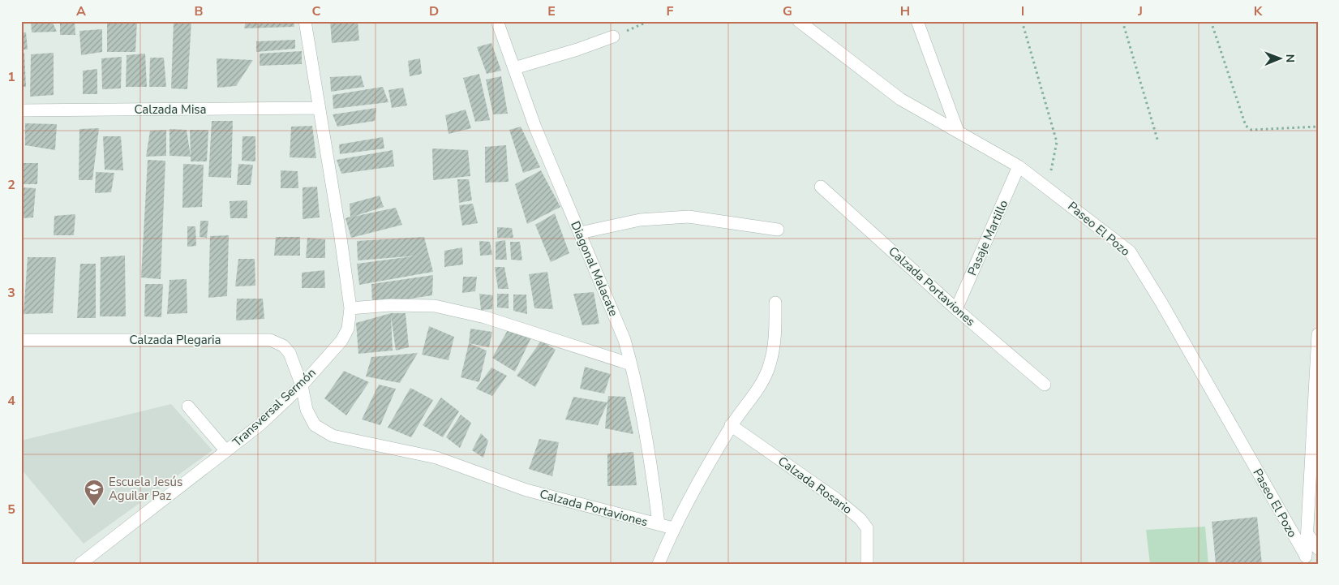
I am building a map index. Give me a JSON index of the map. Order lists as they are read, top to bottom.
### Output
{
  "streets": {
    "street": [
      "Calzada Misa",
      "Paseo El Pozo",
      "Pasaje Martillo",
      "Diagonal Malacate",
      "Calzada Portaviones",
      "Calzada Plegaria",
      "Transversal Sermón",
      "Calzada Rosario"
    ]
  },
  "crossings": [
    ["Calzada Misa", "Transversal Sermón"],
    ["Paseo El Pozo", "Pasaje Martillo"],
    ["Pasaje Martillo", "Calzada Portaviones"],
    ["Diagonal Malacate", "Calzada Portaviones"],
    ["Calzada Portaviones", "Calzada Plegaria"],
    ["Calzada Portaviones", "Transversal Sermón"],
    ["Calzada Plegaria", "Transversal Sermón"]
  ],
  "places": {
    "school or university": ["Escuela Jesús Aguilar Paz"]
  },
  "north": "right",
  "grid": {
    "columns": [
      "A",
      "B",
      "C",
      "D",
      "E",
      "F",
      "G",
      "H",
      "I",
      "J",
      "K"
    ],
    "rows": [
      "1",
      "2",
      "3",
      "4",
      "5"
    ]
  }
}
